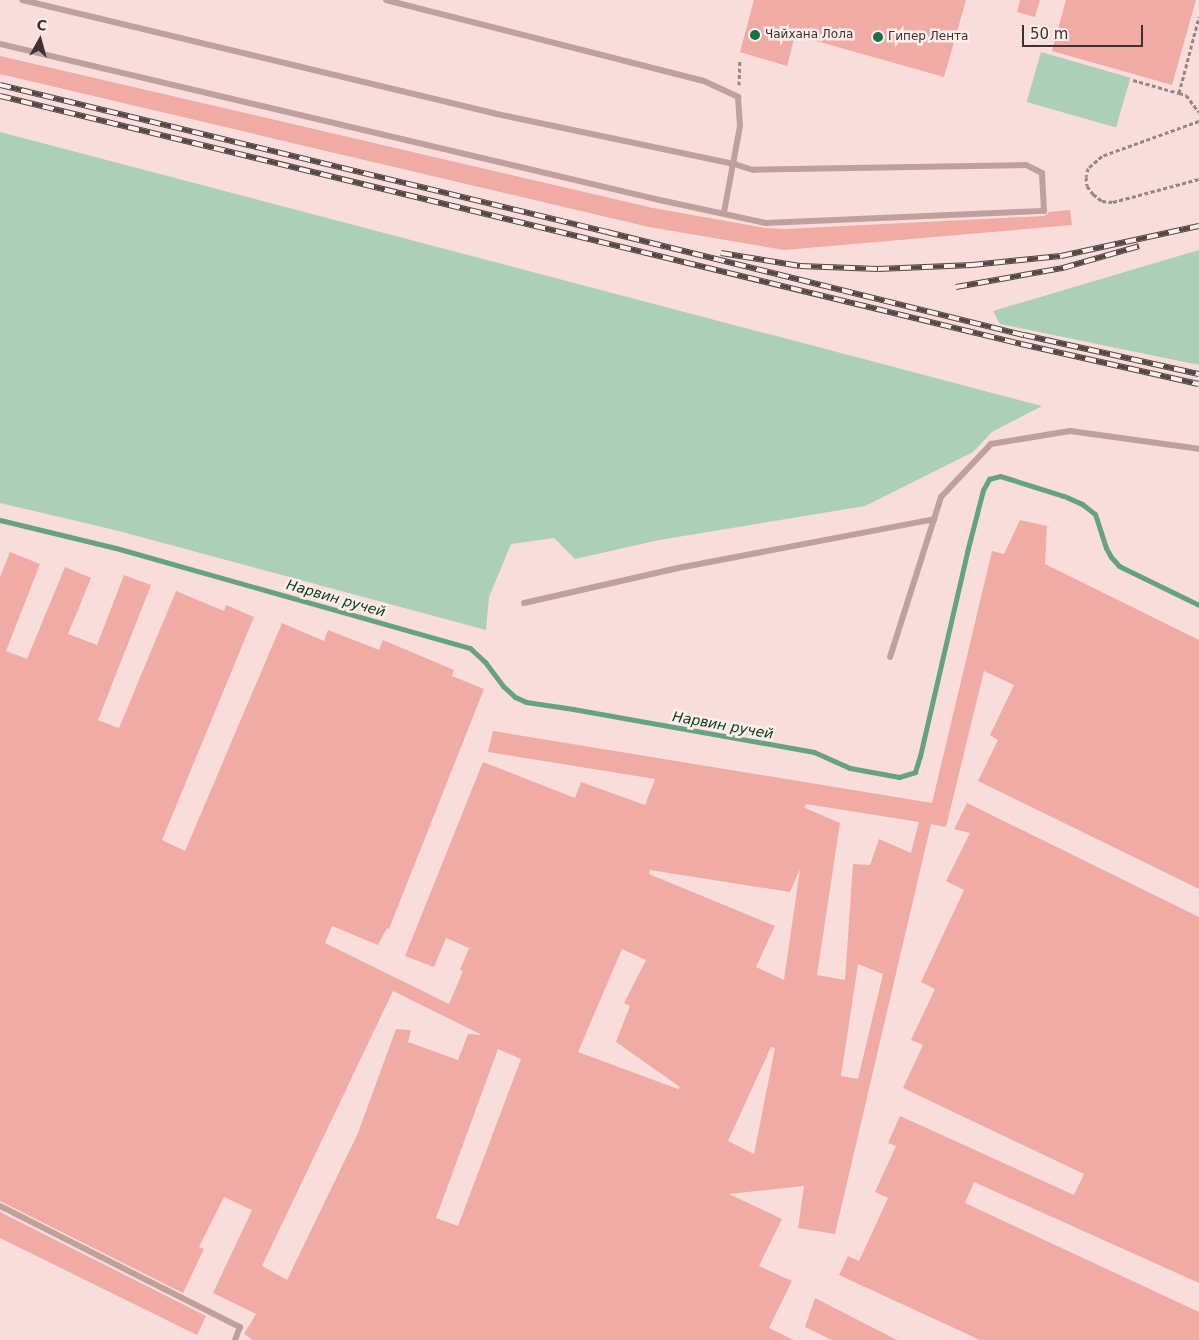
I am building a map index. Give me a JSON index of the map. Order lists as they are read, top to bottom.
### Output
{
  "water": ["Нарвин ручей"],
  "places": ["Чайхана Лола", "Гипер Лента"],
  "scale_bar": "50 m",
  "north": "top"
}
